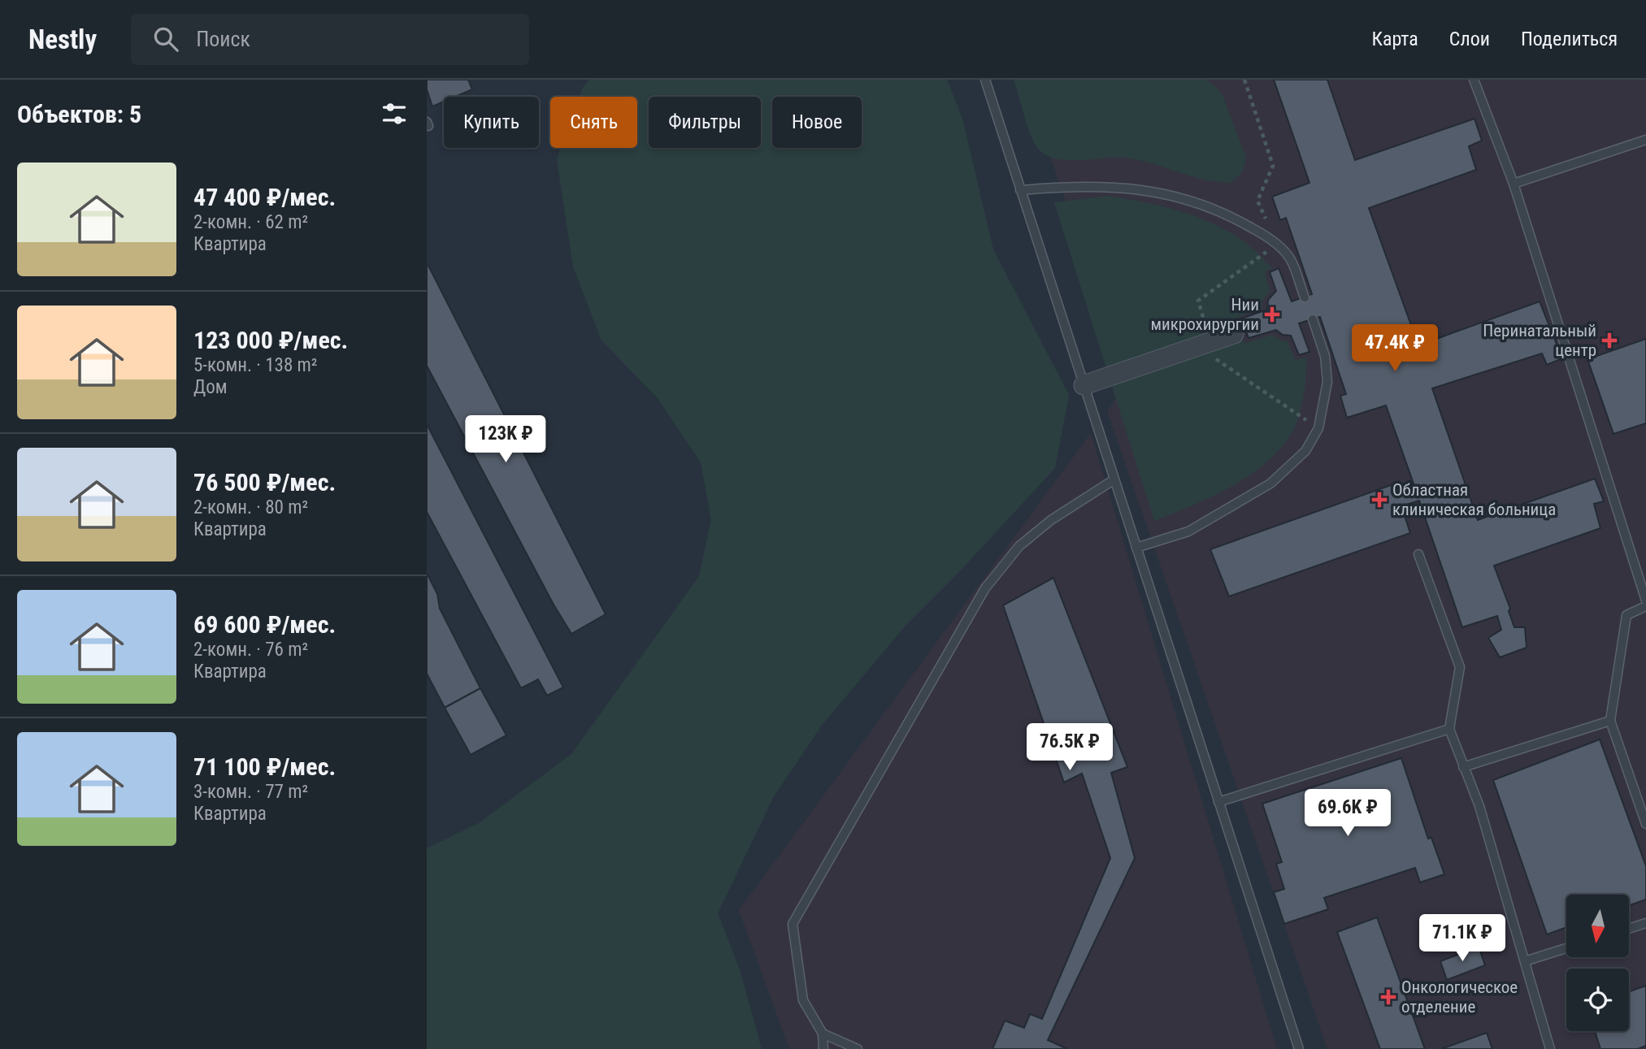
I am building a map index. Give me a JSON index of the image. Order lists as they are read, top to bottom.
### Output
{
  "places": {
    "health": [
      "Нии микрохирургии",
      "Перинатальный центр",
      "Областная клиническая больница",
      "Онкологическое отделение"
    ]
  },
  "north": "bottom",
  "page": {
    "header": "Nestly",
    "search": "Поиск",
    "nav": ["Карта", "Слои", "Поделиться"],
    "heading": "Объектов: 5",
    "chip": [
      "Купить",
      "Снять",
      "Фильтры",
      "Новое"
    ],
    "list": [
      {
        "name": "47 400 ₽/мес.",
        "note": "2-комн. · 62 m² · Квартира"
      },
      {
        "name": "123 000 ₽/мес.",
        "note": "5-комн. · 138 m² · Дом"
      },
      {
        "name": "76 500 ₽/мес.",
        "note": "2-комн. · 80 m² · Квартира"
      },
      {
        "name": "69 600 ₽/мес.",
        "note": "2-комн. · 76 m² · Квартира"
      },
      {
        "name": "71 100 ₽/мес.",
        "note": "3-комн. · 77 m² · Квартира"
      }
    ],
    "price": [
      "47.4K ₽",
      "123K ₽",
      "76.5K ₽",
      "69.6K ₽",
      "71.1K ₽"
    ]
  }
}
